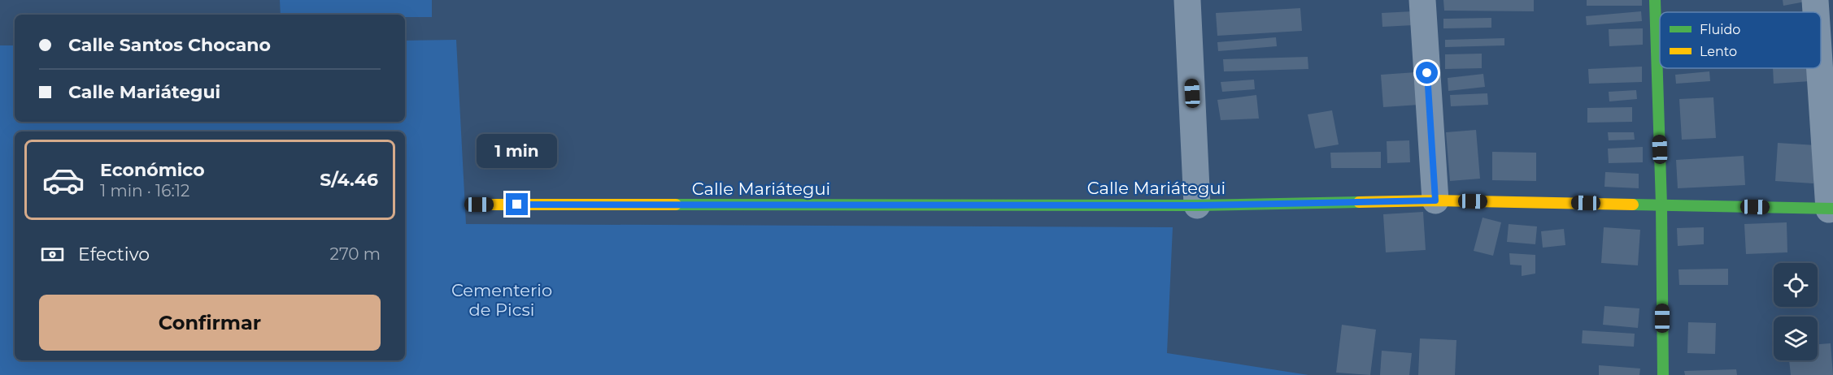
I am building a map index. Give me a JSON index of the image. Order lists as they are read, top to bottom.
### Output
{
  "streets": {
    "street": ["Calle Mariátegui"]
  },
  "parks": ["Cementerio de Picsi"],
  "legend": ["Fluido", "Lento"],
  "page": {
    "banner": ["Calle Santos Chocano", "Calle Mariátegui"],
    "bubble": "1 min",
    "list": [
      {
        "name": "Económico",
        "note": "1 min · 16:12",
        "value": "S/4.46"
      }
    ],
    "pay": ["Efectivo", "270 m"],
    "buttons": "Confirmar"
  }
}
